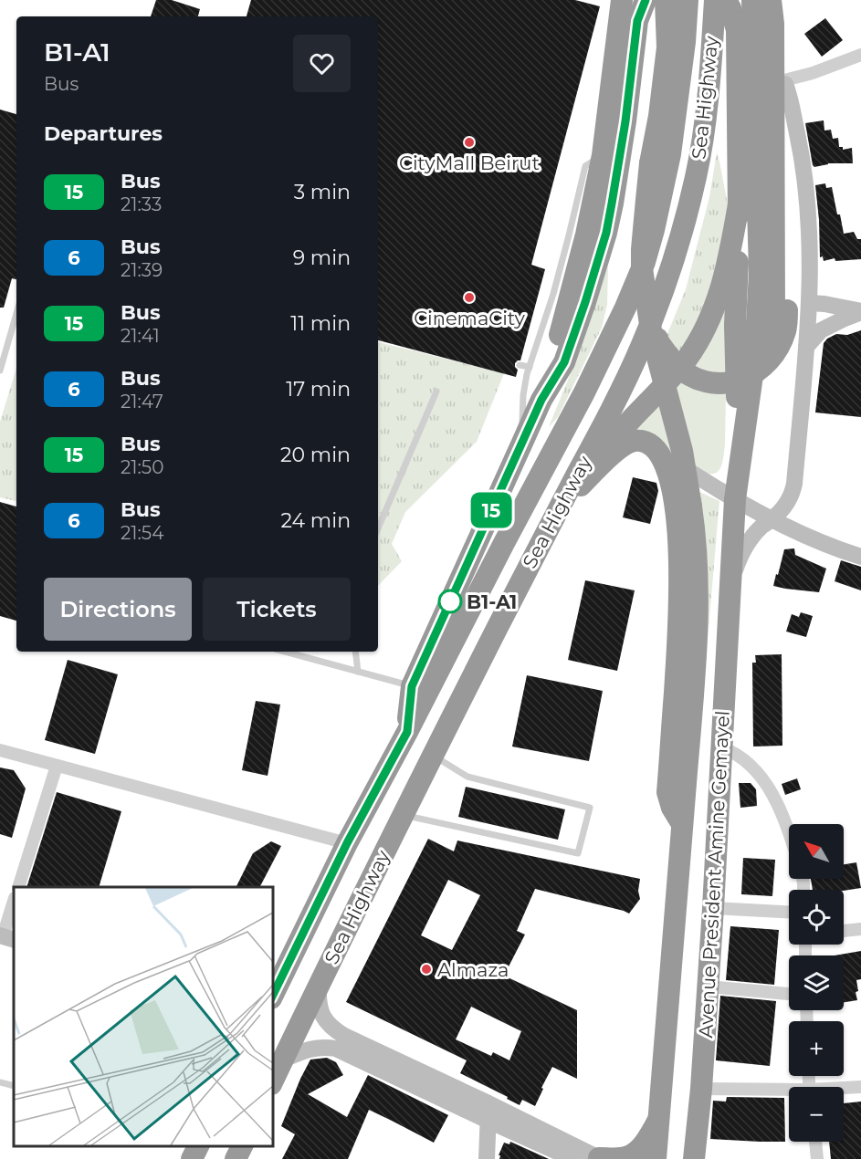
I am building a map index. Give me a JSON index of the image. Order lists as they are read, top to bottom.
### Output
{
  "streets": {
    "highway": ["Sea Highway", "Avenue President Amine Gemayel"]
  },
  "places": [
    "CityMall Beirut",
    "CinemaCity",
    "B1-A1",
    "Almaza"
  ],
  "lines": ["bus line 15"],
  "north": "top left",
  "page": {
    "on_map": "15",
    "heading": [
      ["B1-A1", "Bus"],
      "Departures"
    ],
    "list": [
      {
        "mark": "15",
        "name": "Bus",
        "note": "21:33",
        "value": "3 min"
      },
      {
        "mark": "6",
        "name": "Bus",
        "note": "21:39",
        "value": "9 min"
      },
      {
        "mark": "15",
        "name": "Bus",
        "note": "21:41",
        "value": "11 min"
      },
      {
        "mark": "6",
        "name": "Bus",
        "note": "21:47",
        "value": "17 min"
      },
      {
        "mark": "15",
        "name": "Bus",
        "note": "21:50",
        "value": "20 min"
      },
      {
        "mark": "6",
        "name": "Bus",
        "note": "21:54",
        "value": "24 min"
      }
    ],
    "buttons": ["Directions", "Tickets"],
    "map_buttons": ["+", "−"]
  }
}
